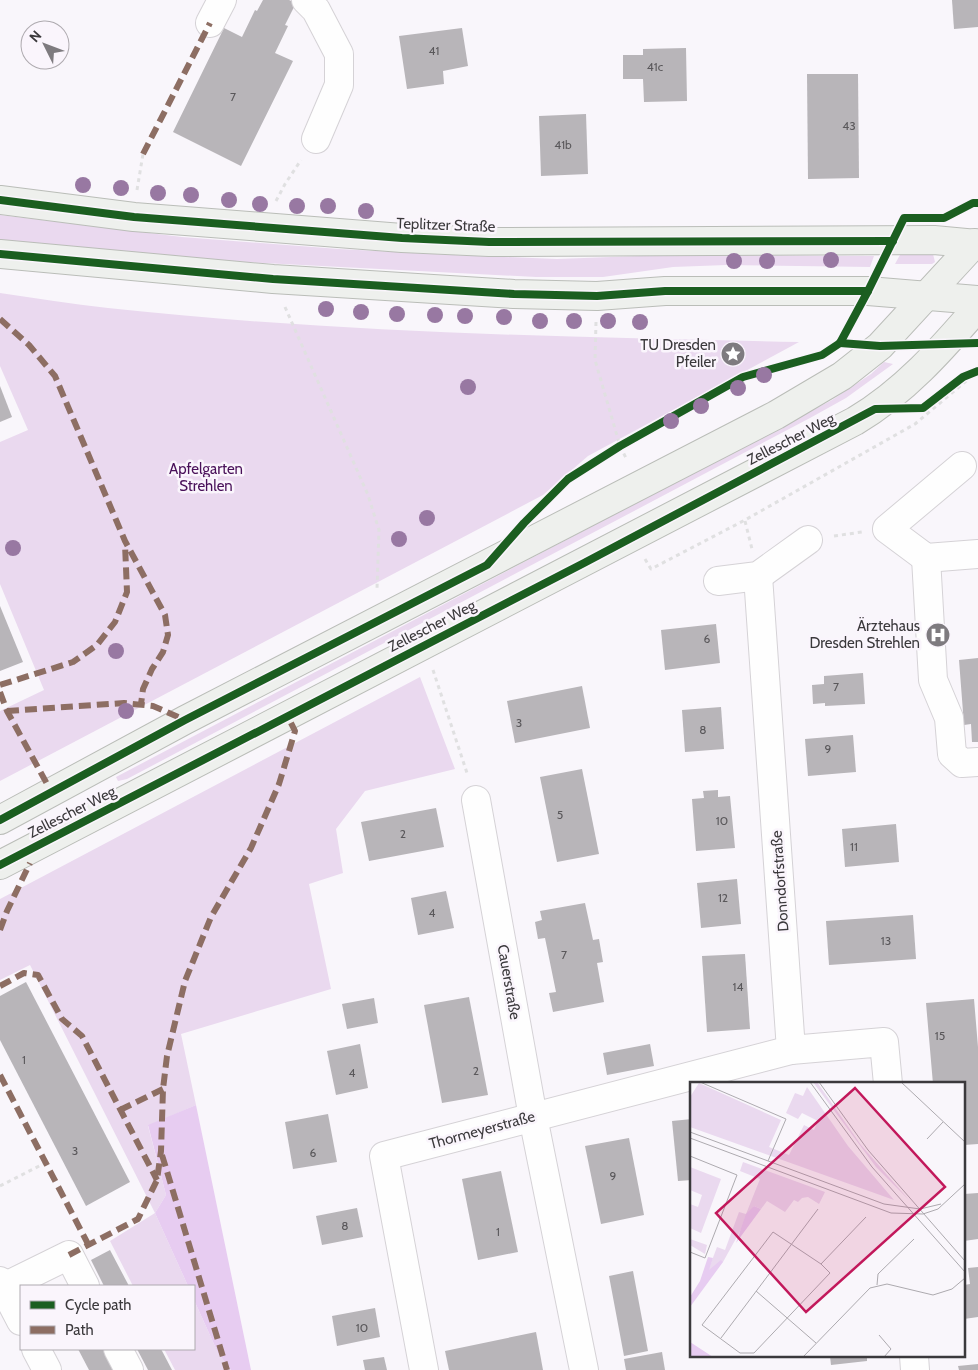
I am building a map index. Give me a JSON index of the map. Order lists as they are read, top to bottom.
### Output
{
  "streets": {
    "main road": ["Teplitzer Straße", "Zellescher Weg"],
    "street": ["Donndorfstraße", "Cauerstraße", "Thormeyerstraße"]
  },
  "crossings": [
    ["Teplitzer Straße", "Zellescher Weg"],
    ["Donndorfstraße", "Thormeyerstraße"],
    ["Cauerstraße", "Thormeyerstraße"]
  ],
  "parks": ["Apfelgarten Strehlen"],
  "places": {
    "place": ["TU Dresden Pfeiler"],
    "hospital": ["Ärztehaus Dresden Strehlen"]
  },
  "house_numbers": [
    "41",
    "41c",
    "7",
    "43",
    "41b",
    "6",
    "7",
    "3",
    "8",
    "9",
    "5",
    "10",
    "2",
    "11",
    "12",
    "4",
    "13",
    "7",
    "14",
    "15",
    "1",
    "2",
    "4",
    "3",
    "6",
    "9",
    "8",
    "1",
    "10"
  ],
  "legend": ["Cycle path", "Path"],
  "north": "top left"
}
